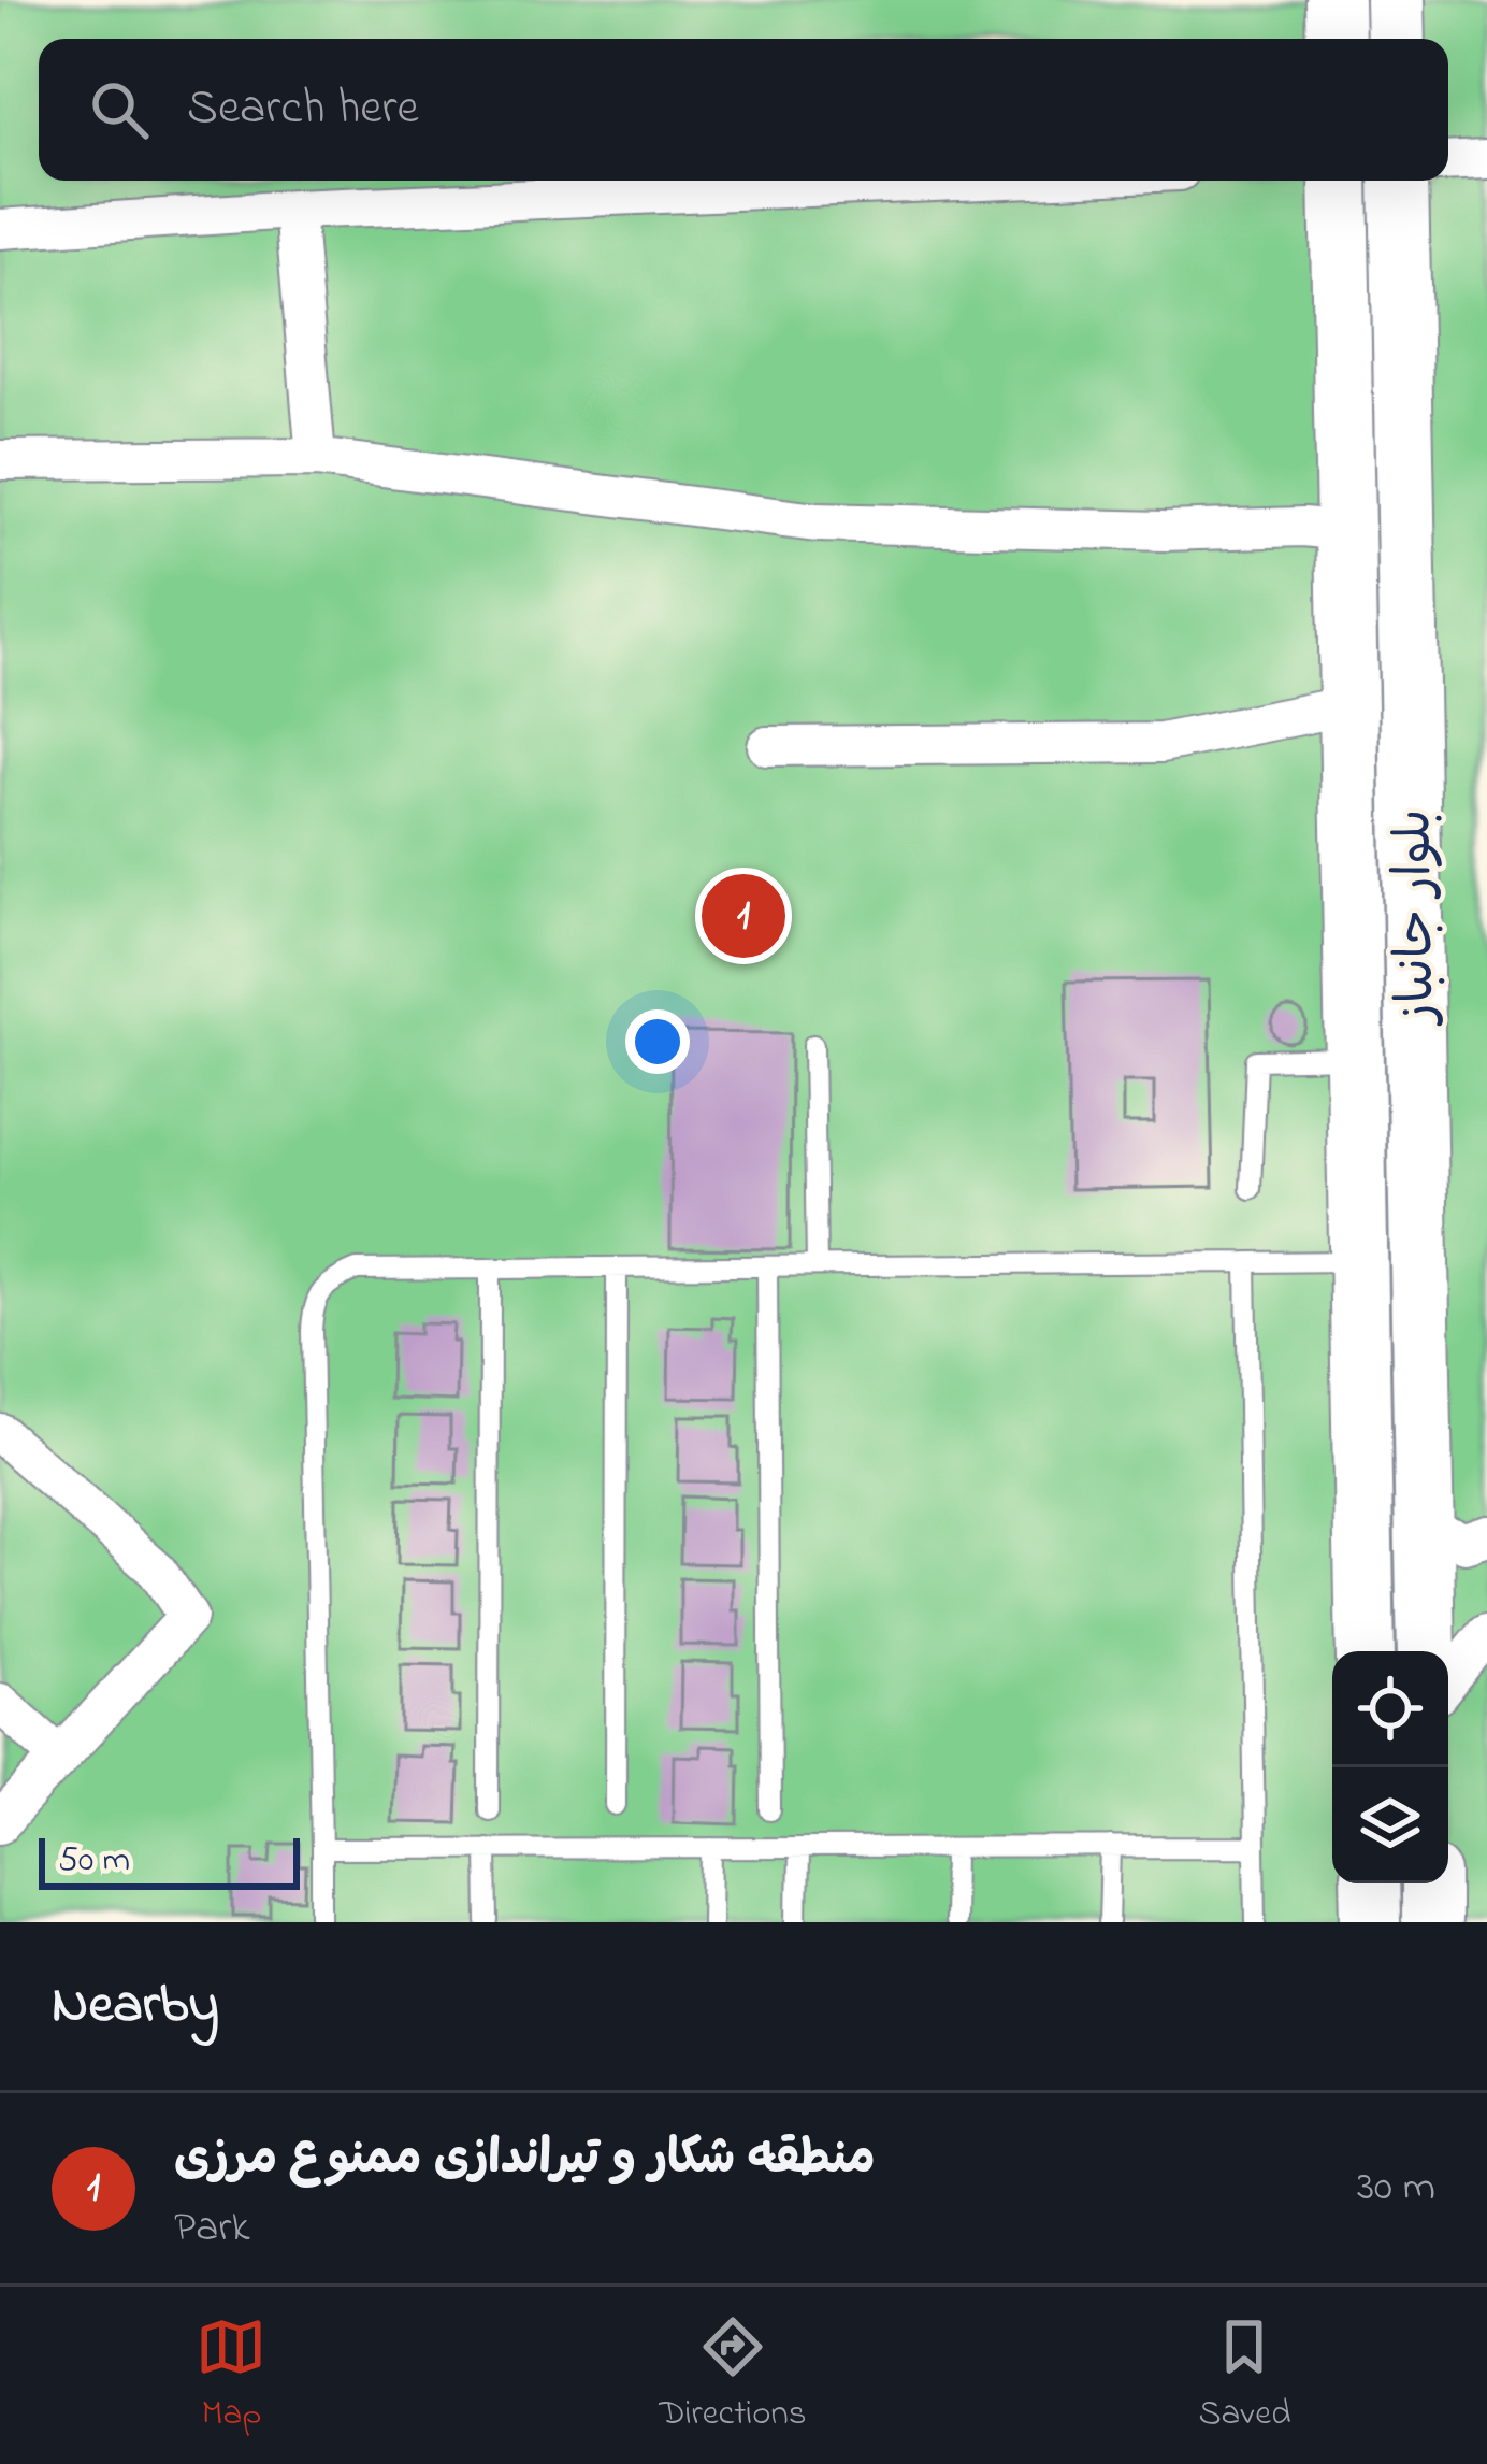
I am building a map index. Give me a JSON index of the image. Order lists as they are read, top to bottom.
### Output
{
  "streets": {
    "main road": ["بلوار جانباز"]
  },
  "scale_bar": "50 m",
  "page": {
    "search": "Search here",
    "pins": "1",
    "scale": "50 m",
    "heading": "Nearby",
    "list": [
      {
        "mark": "1",
        "name": "منطقه شکار و تیراندازی ممنوع مرزی",
        "note": "Park",
        "value": "30 m"
      }
    ],
    "nav": ["Map", "Directions", "Saved"]
  }
}
